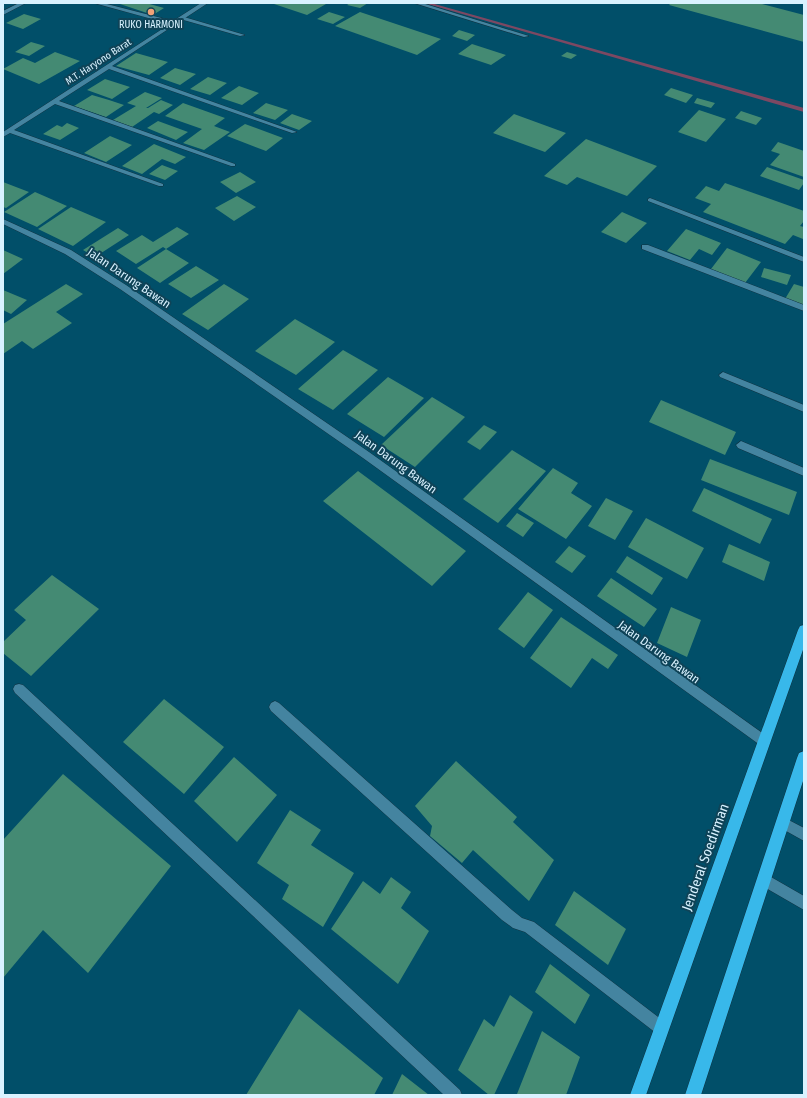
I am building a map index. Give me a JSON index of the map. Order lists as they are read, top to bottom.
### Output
{
  "streets": {
    "highway": ["Jenderal Soedirman"],
    "street": ["M.T. Haryono Barat", "Jalan Darung Bawan"]
  },
  "crossings": [
    ["Jalan Darung Bawan", "Jenderal Soedirman"]
  ],
  "places": ["RUKO HARMONI"]
}
